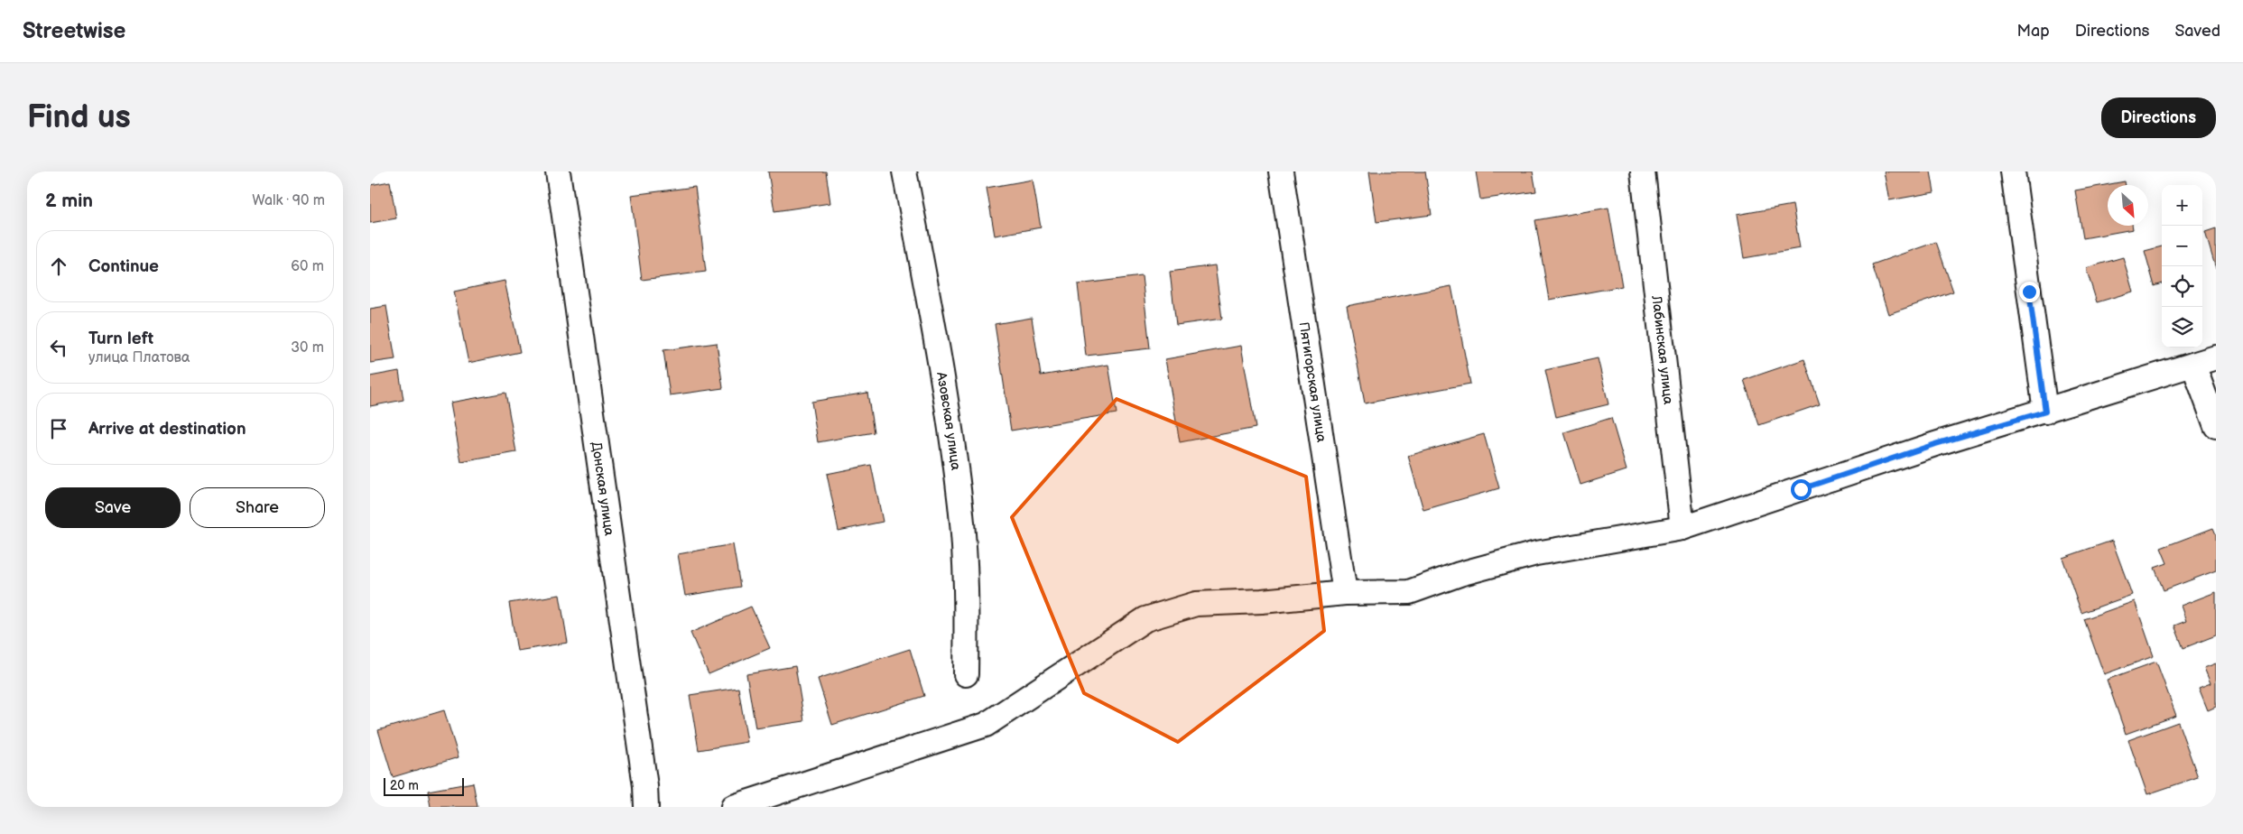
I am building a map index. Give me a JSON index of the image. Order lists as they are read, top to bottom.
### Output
{
  "streets": {
    "street": [
      "Лабинская улица",
      "Пятигорская улица",
      "Азовская улица",
      "Донская улица"
    ]
  },
  "scale_bar": "20 m",
  "north": "bottom right",
  "page": {
    "header": "Streetwise",
    "nav": ["Map", "Directions", "Saved"],
    "buttons": [
      "Directions",
      ["Save", "Share"]
    ],
    "title": "Find us",
    "heading": ["2 min", "Walk · 90 m"],
    "map_buttons": ["+", "−"],
    "list": [
      ["Continue", "60 m"],
      ["Turn left", "улица Платова", "30 m"],
      "Arrive at destination"
    ],
    "scale": "20 m"
  }
}
